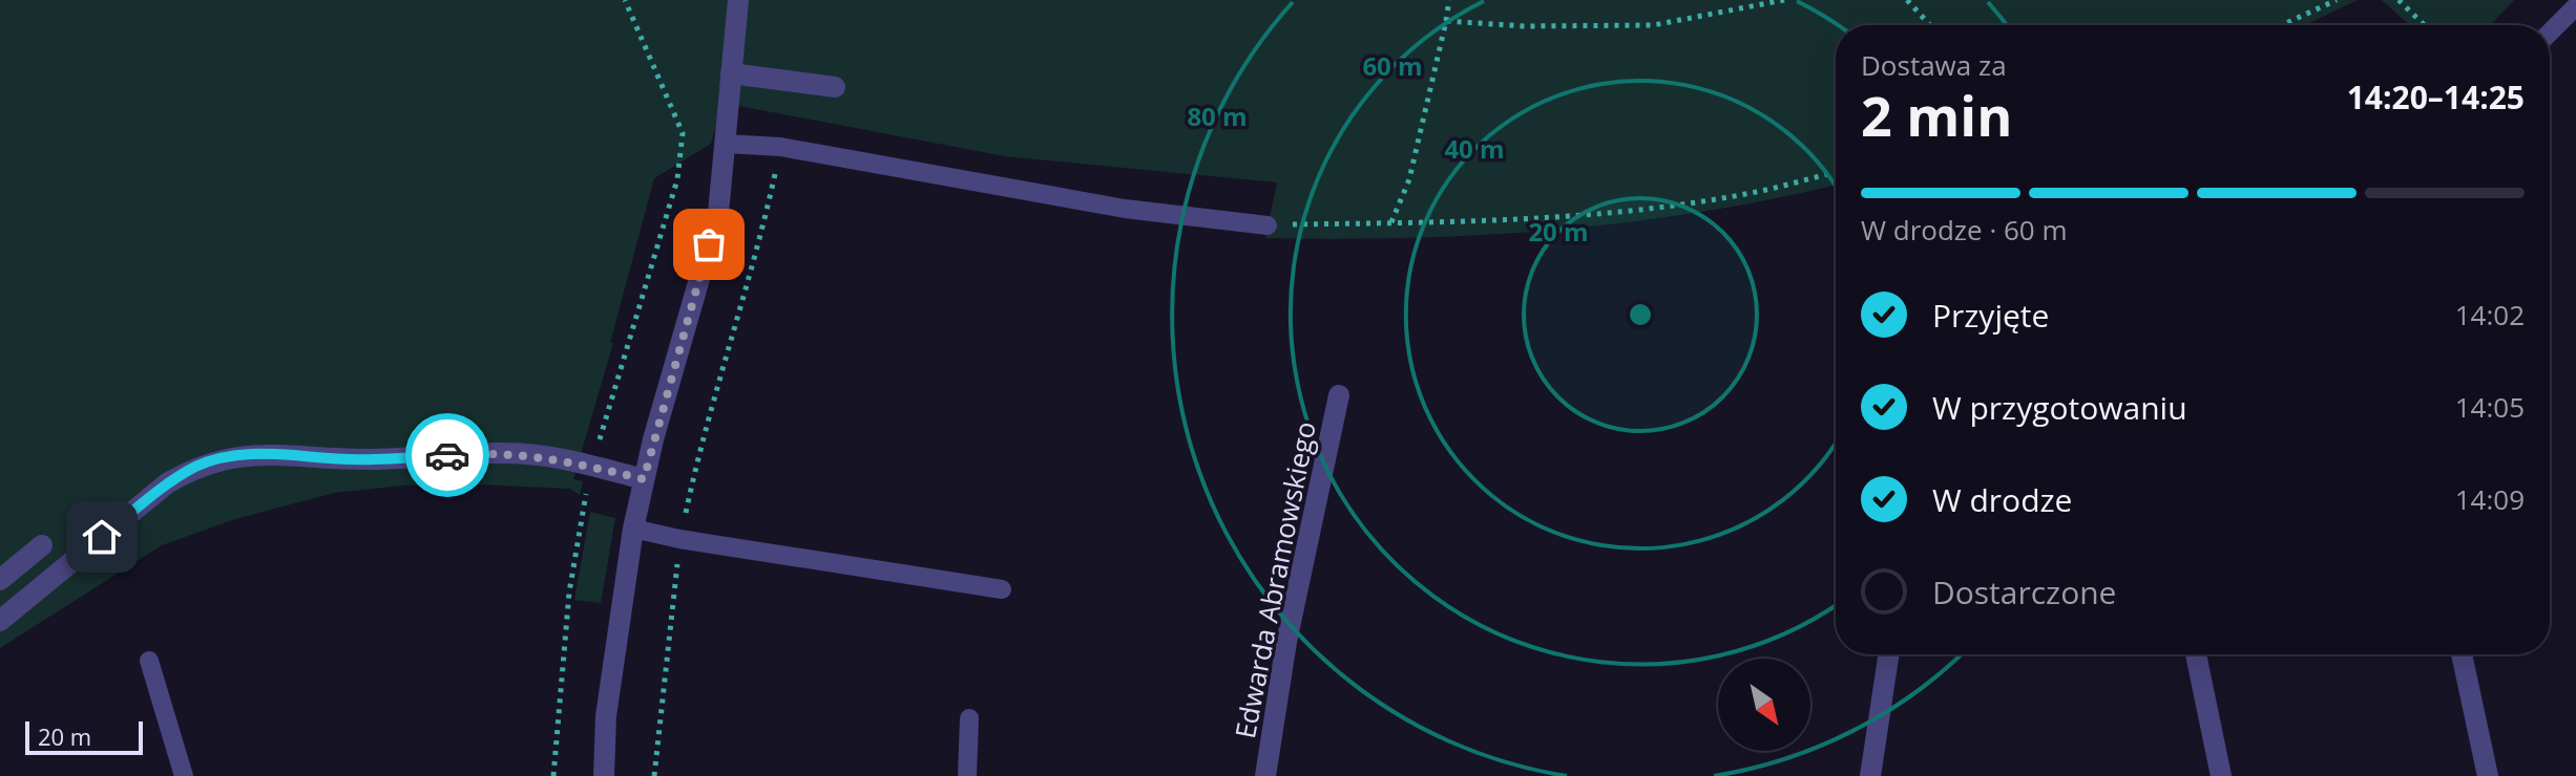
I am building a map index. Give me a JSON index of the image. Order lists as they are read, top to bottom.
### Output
{
  "streets": {
    "street": ["Edwarda Abramowskiego"]
  },
  "scale_bar": "20 m",
  "north": "bottom right",
  "page": {
    "heading": ["2 min", "Dostawa za", "14:20–14:25"],
    "bar": "W drodze · 60 m",
    "list": [
      ["Przyjęte", "14:02"],
      ["W przygotowaniu", "14:05"],
      ["W drodze", "14:09"],
      "Dostarczone"
    ],
    "scale": "20 m"
  },
  "rings": [
    "60 m",
    "80 m",
    "40 m",
    "20 m"
  ]
}
